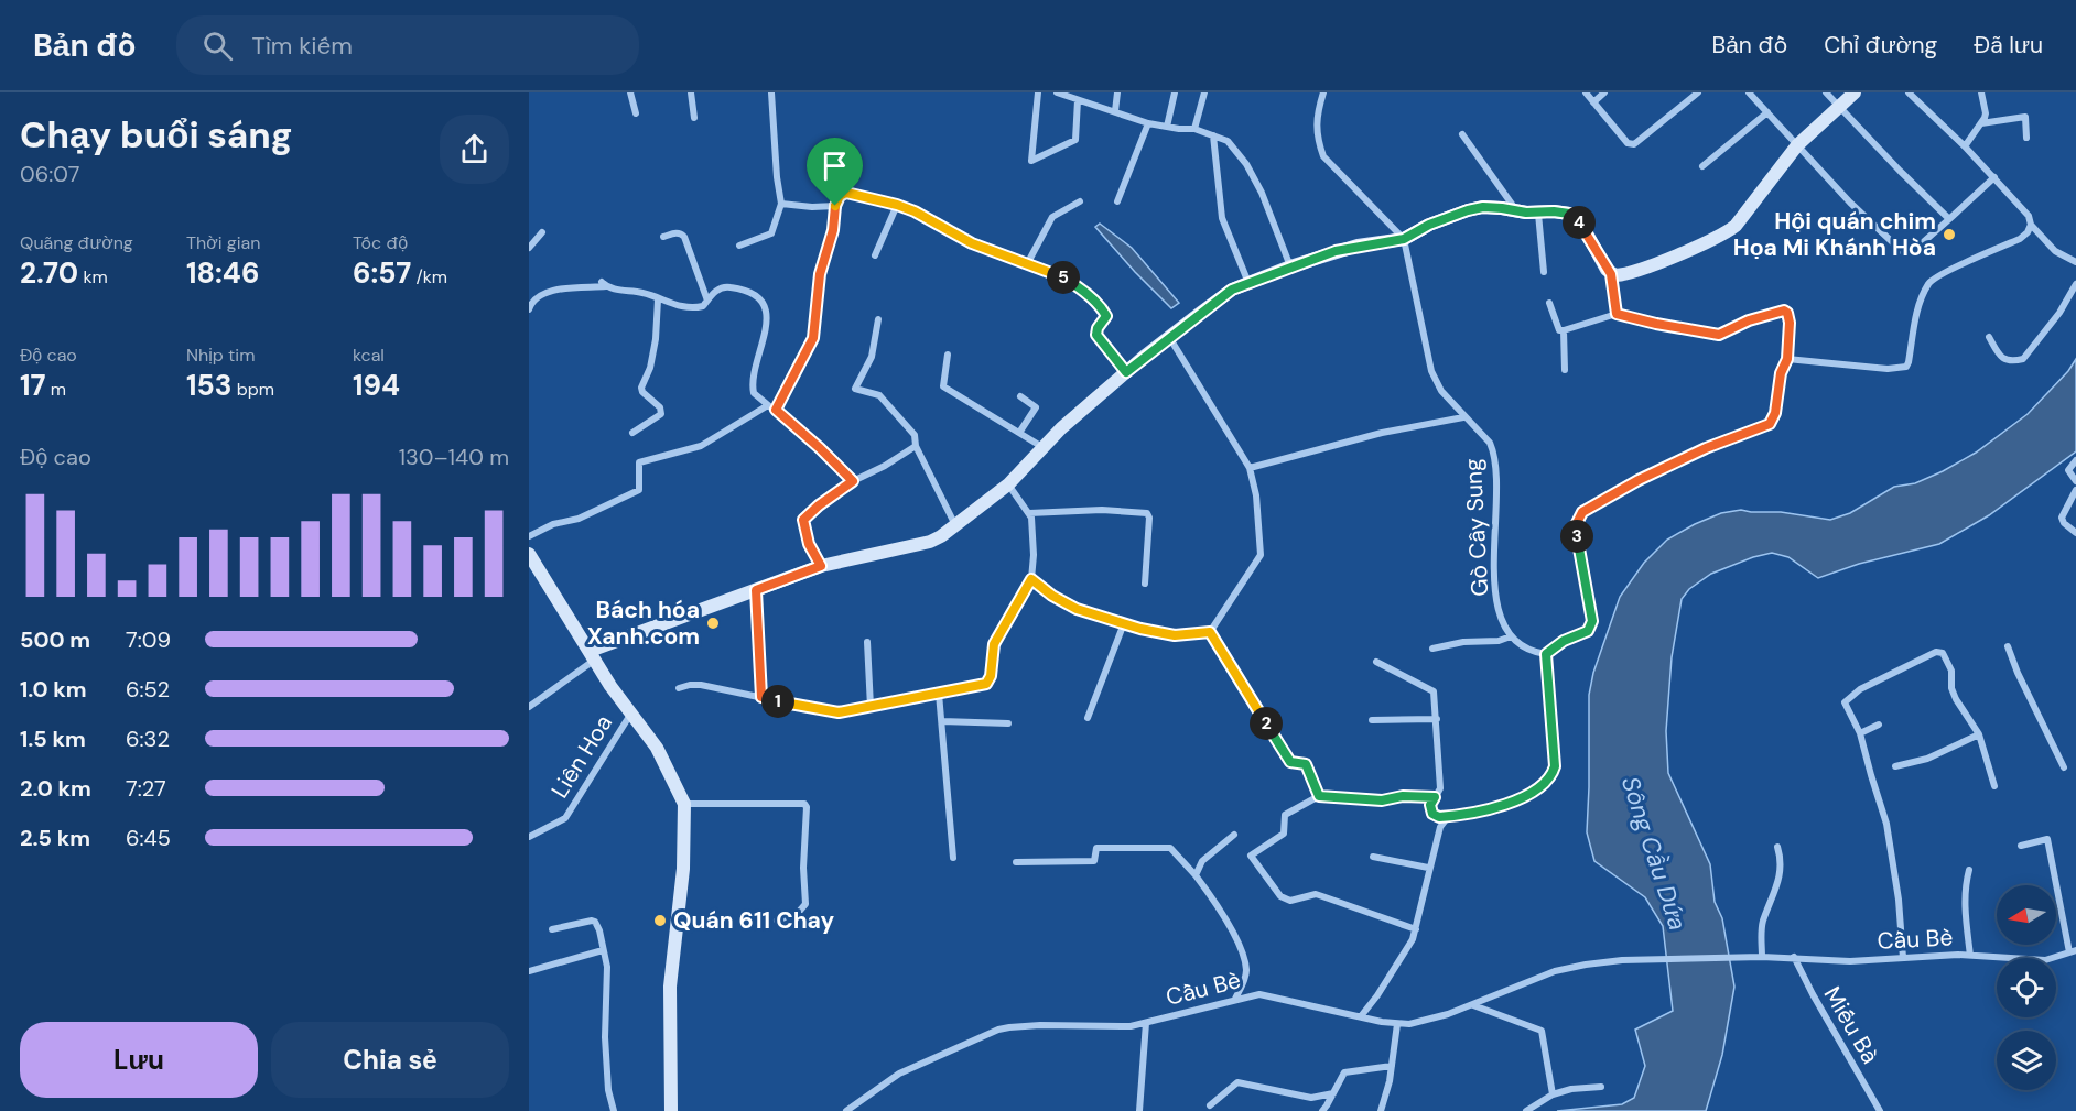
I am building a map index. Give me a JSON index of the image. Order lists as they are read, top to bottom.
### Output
{
  "streets": {
    "street": [
      "Gò Cây Sung",
      "Liên Hoa",
      "Cầu Bè",
      "Miếu Bà"
    ]
  },
  "crossings": [
    ["Cầu Bè", "Miếu Bà"]
  ],
  "water": ["Sông Cầu Dứa"],
  "places": ["Hội quán chim Họa Mi Khánh Hòa", "Bách hóa Xanh.com", "Quán 611 Chay"],
  "north": "left",
  "page": {
    "header": "Bản đồ",
    "search": "Tìm kiếm",
    "nav": ["Bản đồ", "Chỉ đường", "Đã lưu"],
    "heading": ["Chạy buổi sáng", "06:07"],
    "stats": [
      ["Quãng đường", "2.70 km"],
      ["Thời gian", "18:46"],
      ["Tốc độ", "6:57 /km"],
      ["Độ cao", "17 m"],
      ["Nhịp tim", "153 bpm"],
      ["kcal", "194"]
    ],
    "pins": [
      "4",
      "5",
      "3",
      "1",
      "2"
    ],
    "chart": ["Độ cao", "130–140 m"],
    "list": [
      {
        "name": "500 m",
        "note": "7:09"
      },
      {
        "name": "1.0 km",
        "note": "6:52"
      },
      {
        "name": "1.5 km",
        "note": "6:32"
      },
      {
        "name": "2.0 km",
        "note": "7:27"
      },
      {
        "name": "2.5 km",
        "note": "6:45"
      }
    ],
    "buttons": ["Lưu", "Chia sẻ"]
  }
}
